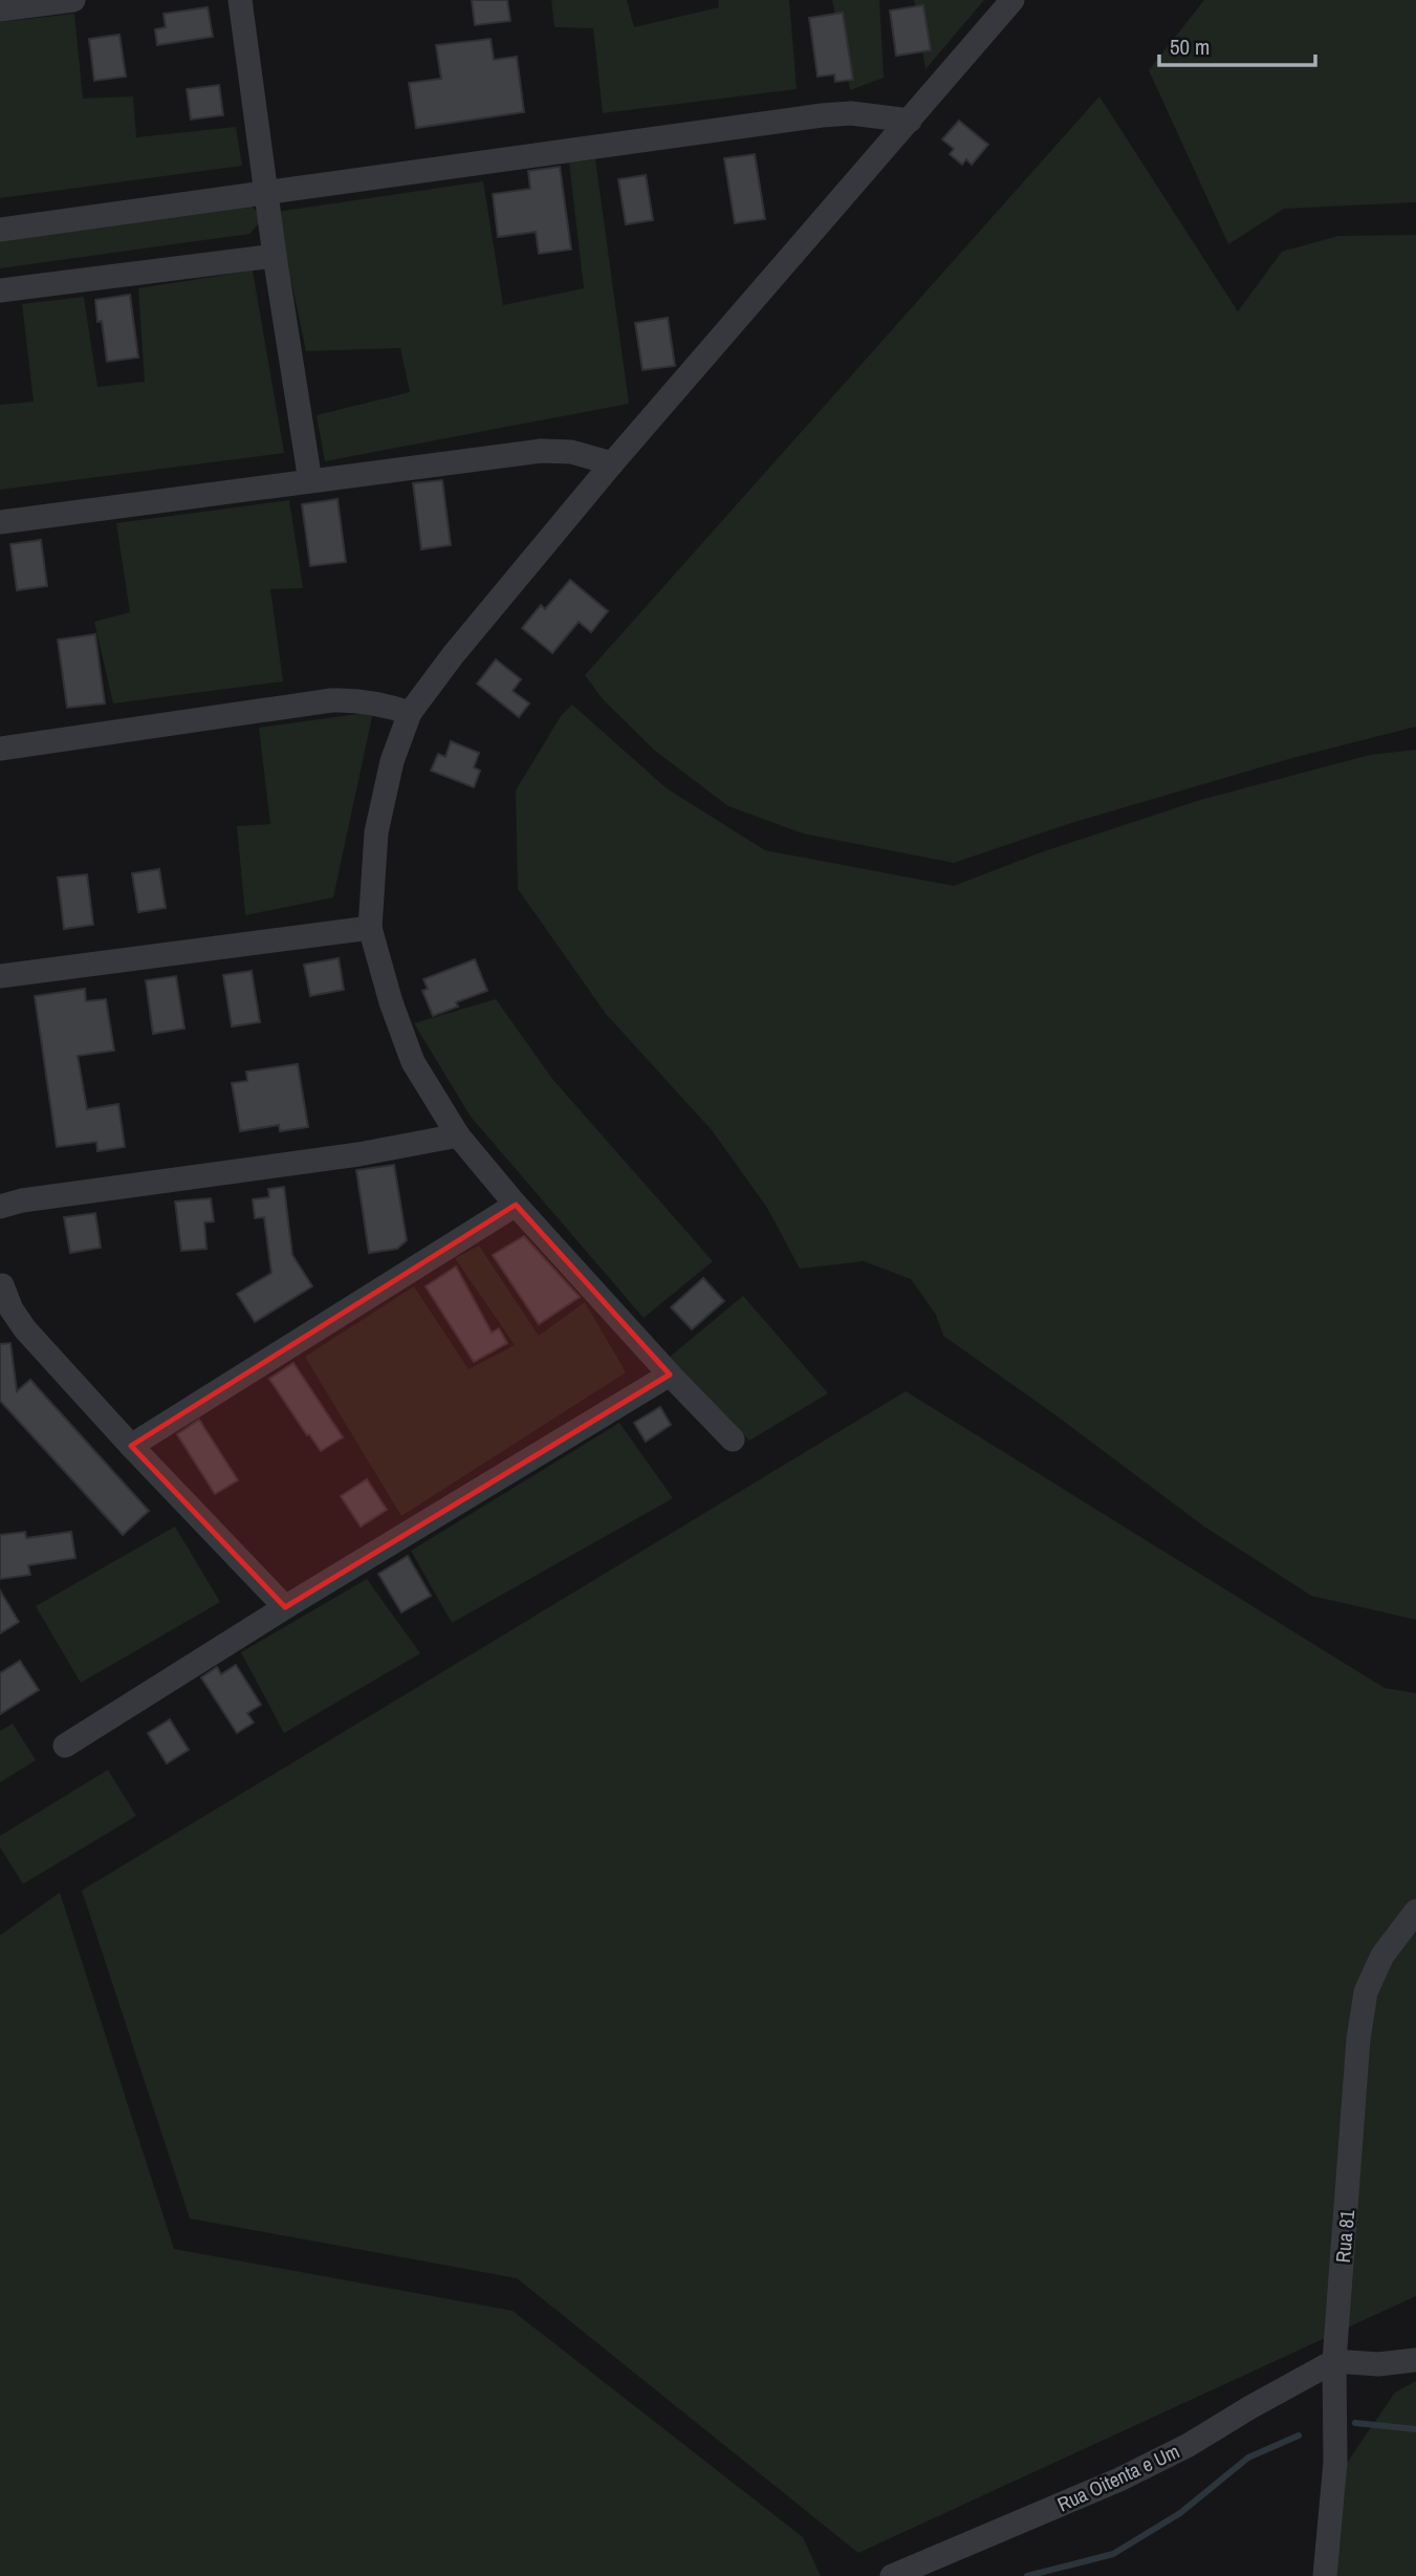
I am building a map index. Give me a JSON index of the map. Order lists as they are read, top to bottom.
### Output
{
  "streets": {
    "street": ["Rua 81", "Rua Oitenta e Um"]
  },
  "crossings": [
    ["Rua 81", "Rua Oitenta e Um"]
  ],
  "scale_bar": "50 m"
}
